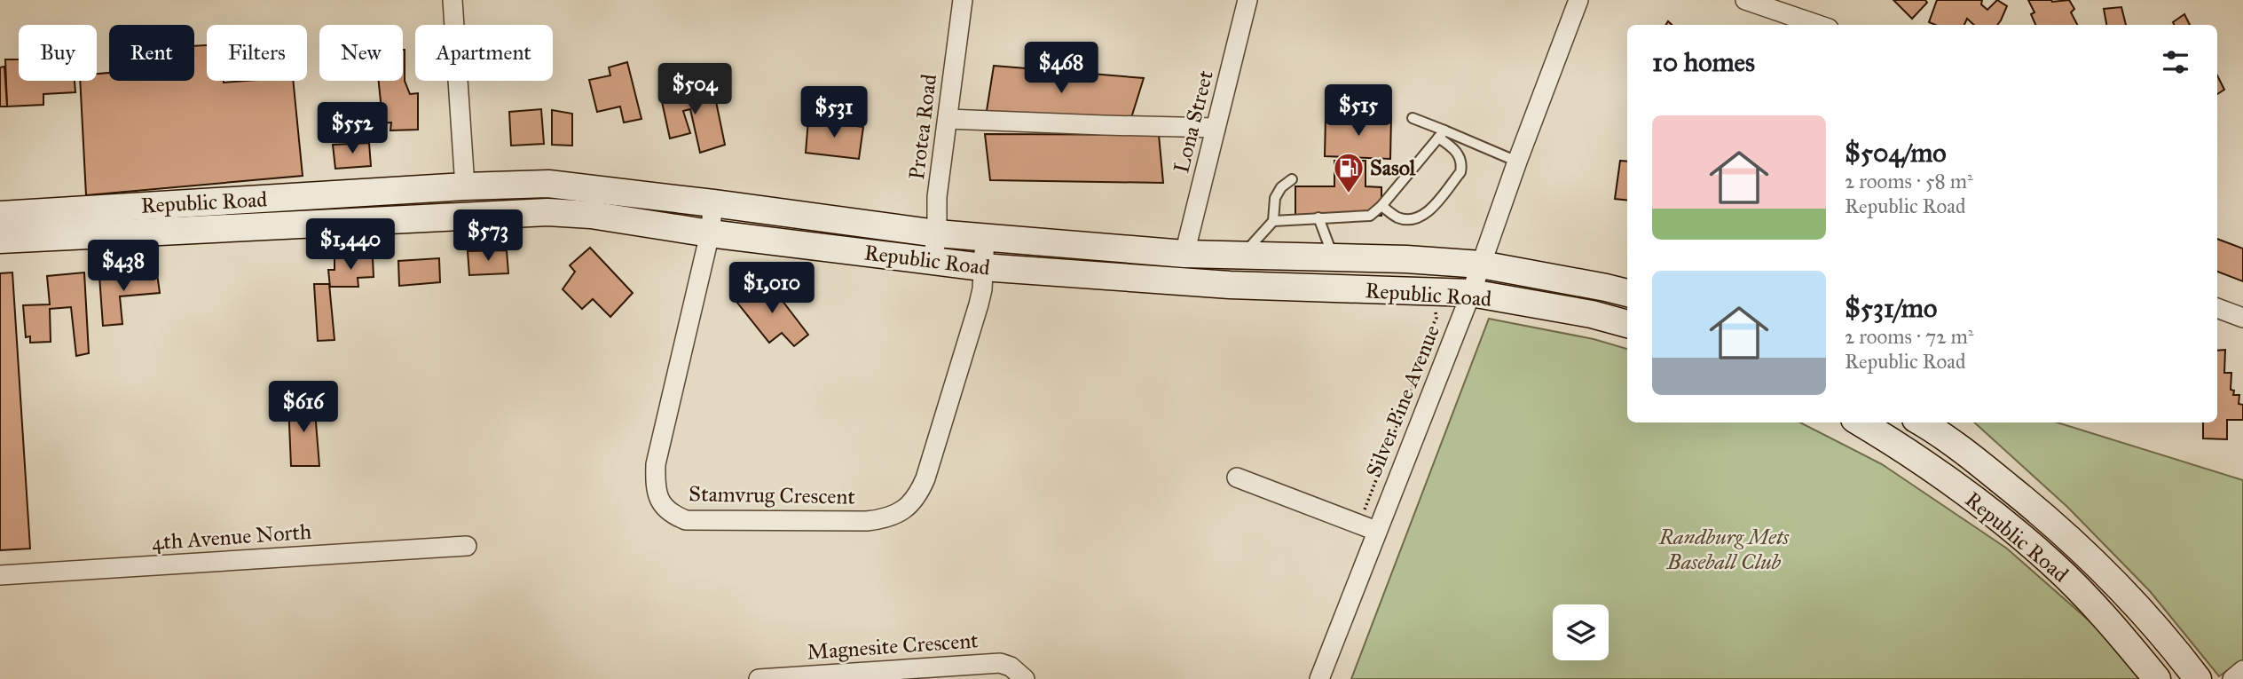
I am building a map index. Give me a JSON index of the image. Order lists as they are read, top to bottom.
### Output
{
  "streets": {
    "main road": ["Republic Road"],
    "street": [
      "Lona Street",
      "Protea Road",
      "Silver Pine Avenue",
      "Stamvrug Crescent",
      "4th Avenue North",
      "Magnesite Crescent"
    ]
  },
  "crossings": [
    ["Lona Street", "Republic Road"],
    ["Protea Road", "Republic Road"],
    ["Republic Road", "Silver Pine Avenue"],
    ["Republic Road", "Stamvrug Crescent"]
  ],
  "parks": ["Randburg Mets Baseball Club"],
  "places": {
    "fuel station": ["Sasol"]
  },
  "page": {
    "chip": [
      "Buy",
      "Rent",
      "Filters",
      "New",
      "Apartment"
    ],
    "heading": "10 homes",
    "price": [
      "$468",
      "$504",
      "$515",
      "$531",
      "$552",
      "$573",
      "$1,440",
      "$438",
      "$1,010",
      "$616"
    ],
    "list": [
      {
        "name": "$504/mo",
        "note": "2 rooms · 58 m² · Republic Road"
      },
      {
        "name": "$531/mo",
        "note": "2 rooms · 72 m² · Republic Road"
      }
    ]
  }
}
